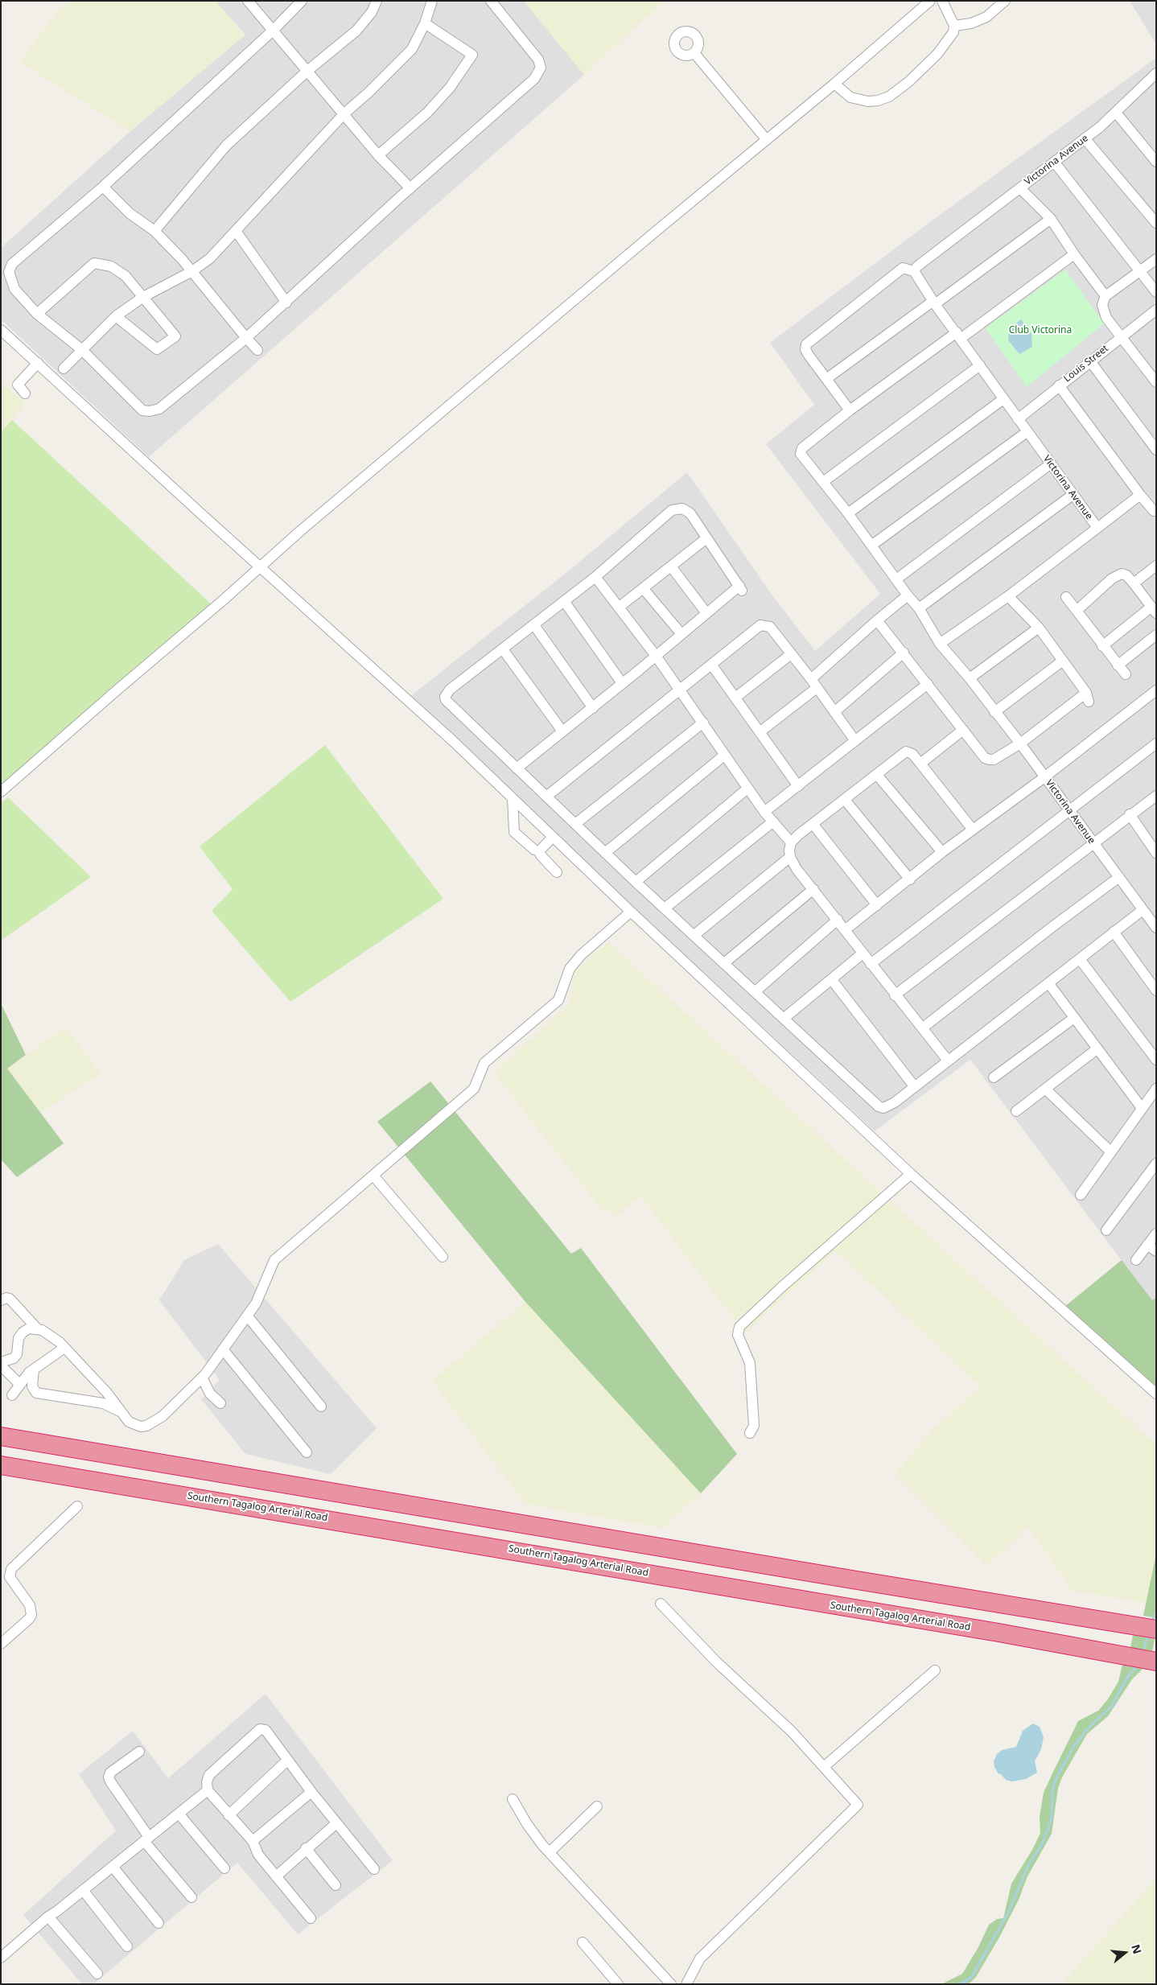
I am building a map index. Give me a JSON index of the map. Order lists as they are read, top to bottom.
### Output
{
  "streets": {
    "highway": ["Southern Tagalog Arterial Road"],
    "street": ["Victorina Avenue", "Louis Street"]
  },
  "crossings": [
    ["Victorina Avenue", "Louis Street"]
  ],
  "parks": ["Club Victorina"],
  "north": "right"
}
